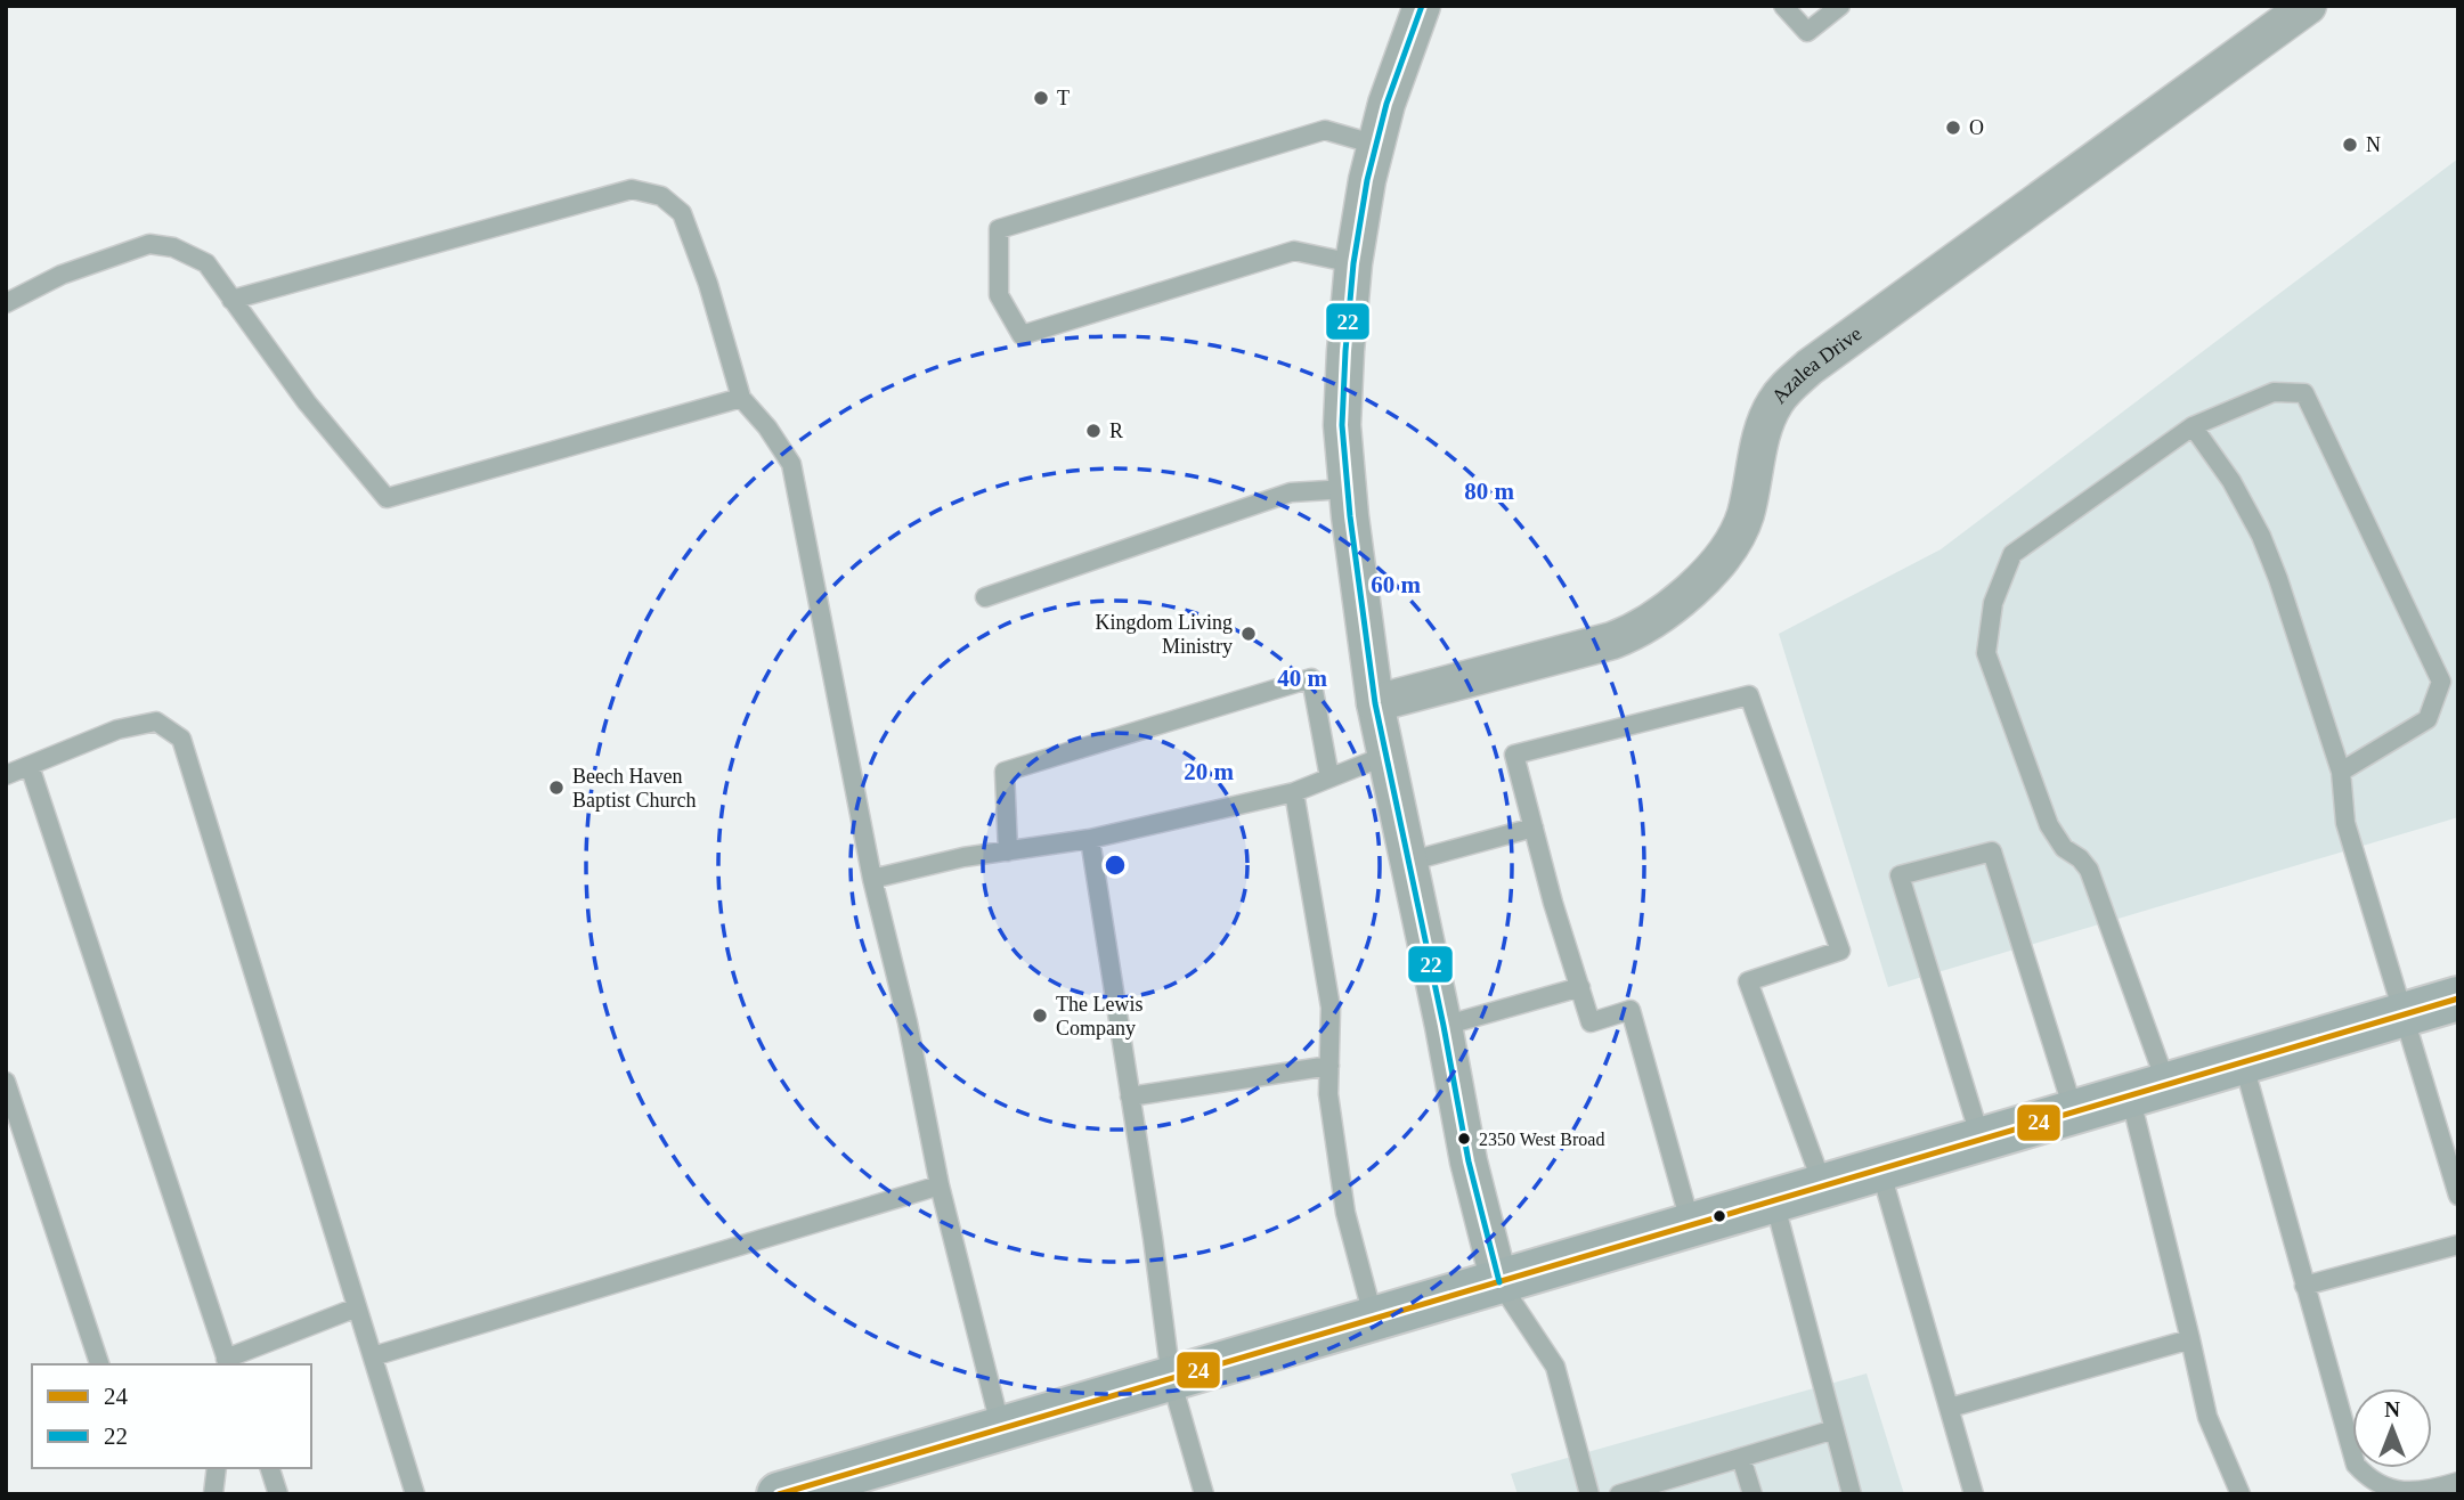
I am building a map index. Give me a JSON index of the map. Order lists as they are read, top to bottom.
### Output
{
  "streets": {
    "street": ["Azalea Drive"]
  },
  "places": [
    "T",
    "O",
    "N",
    "R",
    "Kingdom Living Ministry",
    "Beech Haven Baptist Church",
    "The Lewis Company",
    "2350 West Broad"
  ],
  "lines": ["transit line 22", "transit line 24"],
  "legend": ["24", "22"],
  "north": "top",
  "rings": [
    "80 m",
    "60 m",
    "40 m",
    "20 m"
  ]
}
